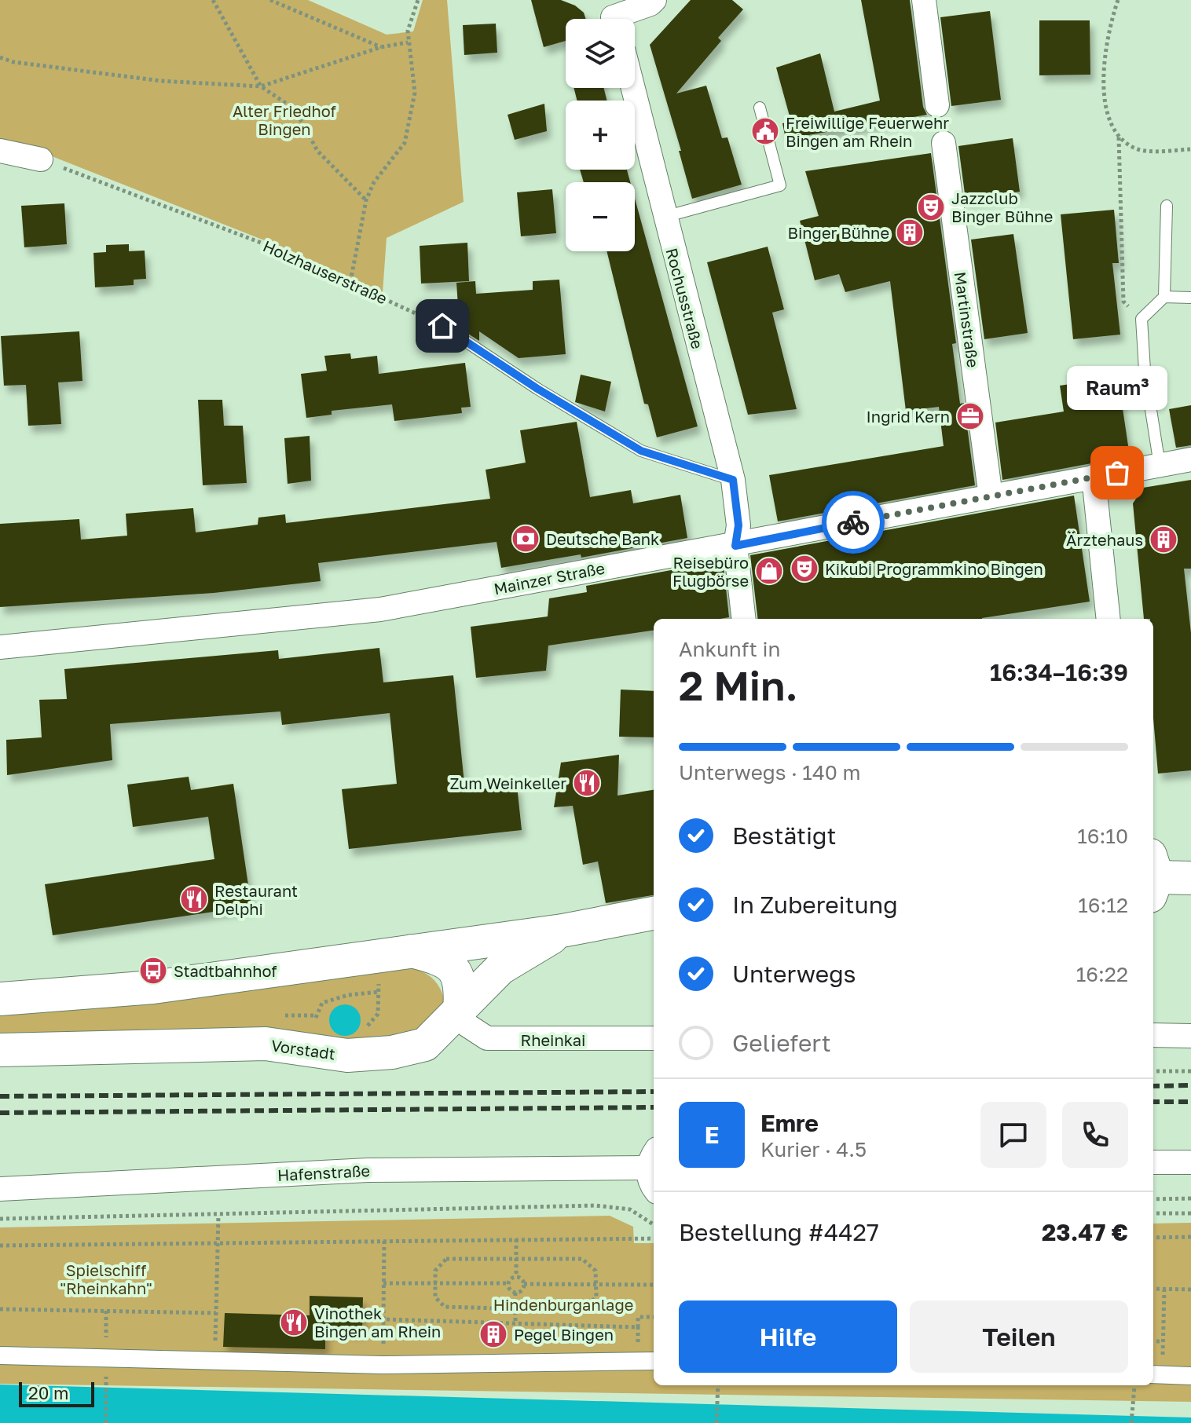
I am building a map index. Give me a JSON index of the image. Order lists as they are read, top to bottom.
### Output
{
  "streets": {
    "main road": ["Vorstadt"],
    "street": [
      "Rochusstraße",
      "Martinstraße",
      "Mainzer Straße",
      "Rheinkai",
      "Hafenstraße"
    ],
    "path": ["Holzhauserstraße"]
  },
  "crossings": [
    ["Rochusstraße", "Mainzer Straße"],
    ["Martinstraße", "Mainzer Straße"],
    ["Rheinkai", "Vorstadt"]
  ],
  "parks": ["Alter Friedhof Bingen", "Spielschiff \"Rheinkahn\"", "Hindenburganlage"],
  "places": {
    "public building": ["Freiwillige Feuerwehr Bingen am Rhein"],
    "theatre": ["Jazzclub Binger Bühne", "Kikubi Programmkino Bingen"],
    "building": ["Binger Bühne", "Ärztehaus", "Pegel Bingen"],
    "office": ["Ingrid Kern"],
    "other": ["Raum³"],
    "bank": ["Deutsche Bank"],
    "shop": ["Reisebüro Flugbörse"],
    "restaurant": ["Zum Weinkeller", "Restaurant Delphi", "Vinothek Bingen am Rhein"],
    "bus stop": ["Stadtbahnhof"]
  },
  "scale_bar": "20 m",
  "page": {
    "map_buttons": ["+", "−"],
    "bubble": "Raum³",
    "heading": ["2 Min.", "Ankunft in", "16:34–16:39"],
    "panel": [
      "Emre",
      "Kurier · 4.5",
      "Bestellung #4427",
      "23.47 €"
    ],
    "bar": "Unterwegs · 140 m",
    "list": [
      ["Bestätigt", "16:10"],
      ["In Zubereitung", "16:12"],
      ["Unterwegs", "16:22"],
      "Geliefert"
    ],
    "round": "E",
    "buttons": ["Hilfe", "Teilen"],
    "scale": "20 m"
  }
}
